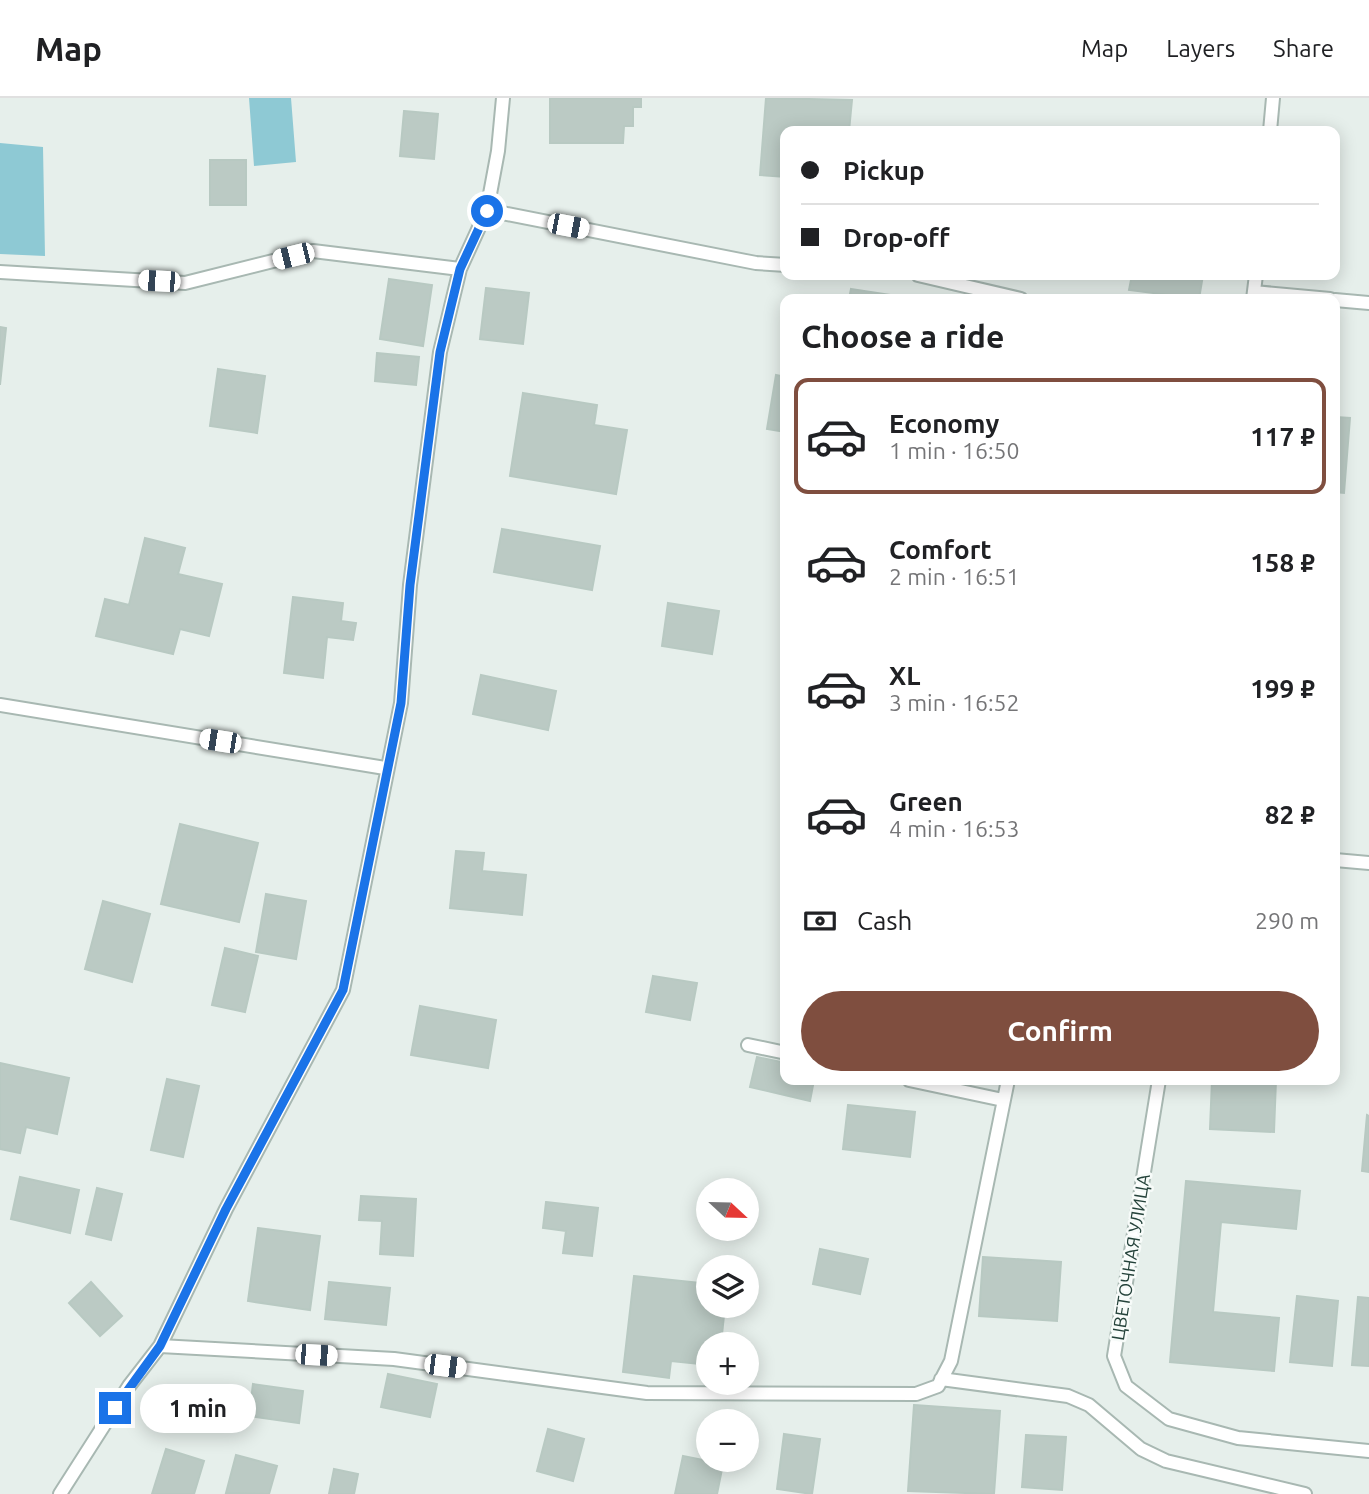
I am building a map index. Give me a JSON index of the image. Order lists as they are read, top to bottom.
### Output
{
  "streets": {
    "lane": ["ЦВЕТОЧНАЯ УЛИЦА"]
  },
  "north": "right",
  "page": {
    "header": "Map",
    "nav": ["Map", "Layers", "Share"],
    "banner": ["Pickup", "Drop-off"],
    "heading": "Choose a ride",
    "list": [
      {
        "name": "Economy",
        "note": "1 min · 16:50",
        "value": "117 ₽"
      },
      {
        "name": "Comfort",
        "note": "2 min · 16:51",
        "value": "158 ₽"
      },
      {
        "name": "XL",
        "note": "3 min · 16:52",
        "value": "199 ₽"
      },
      {
        "name": "Green",
        "note": "4 min · 16:53",
        "value": "82 ₽"
      }
    ],
    "pay": ["Cash", "290 m"],
    "buttons": "Confirm",
    "map_buttons": ["+", "−"],
    "bubble": "1 min"
  }
}
